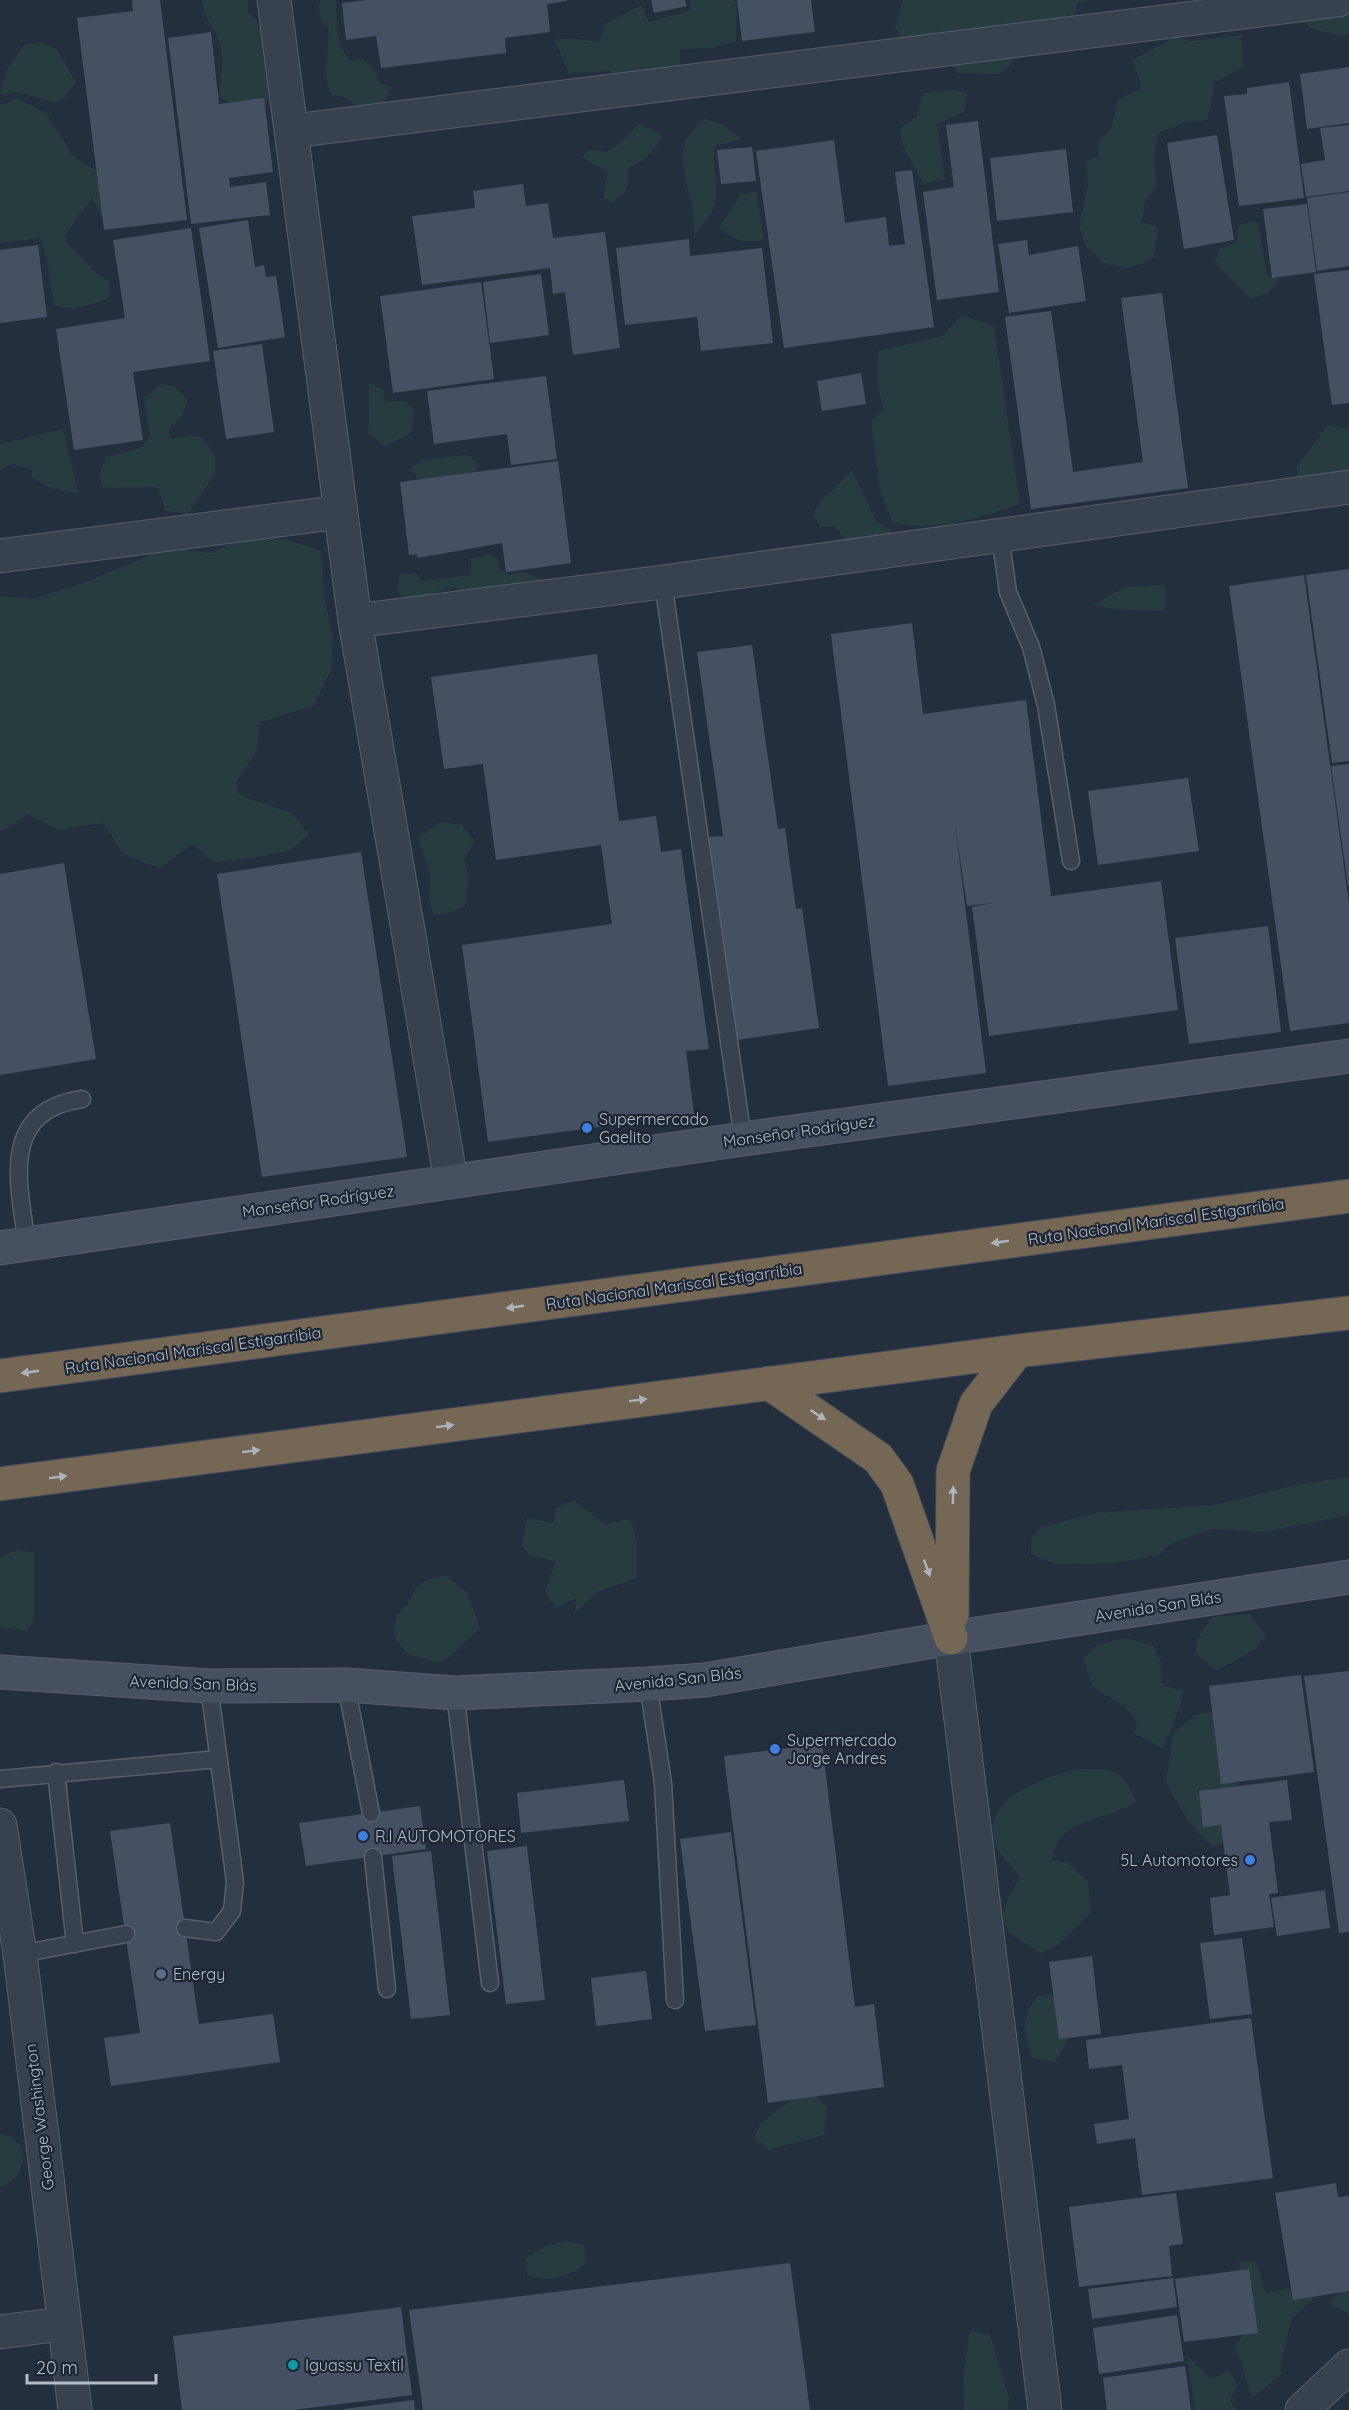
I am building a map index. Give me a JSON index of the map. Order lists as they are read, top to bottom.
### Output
{
  "streets": {
    "highway": ["Ruta Nacional Mariscal Estigarribia"],
    "street": ["Monseñor Rodríguez", "Avenida San Blás", "George Washington"]
  },
  "places": [
    "Supermercado Gaelito",
    "Supermercado Jorge Andres",
    "R.I AUTOMOTORES",
    "5L Automotores",
    "Energy",
    "Iguassu Textil"
  ],
  "scale_bar": "20 m"
}
